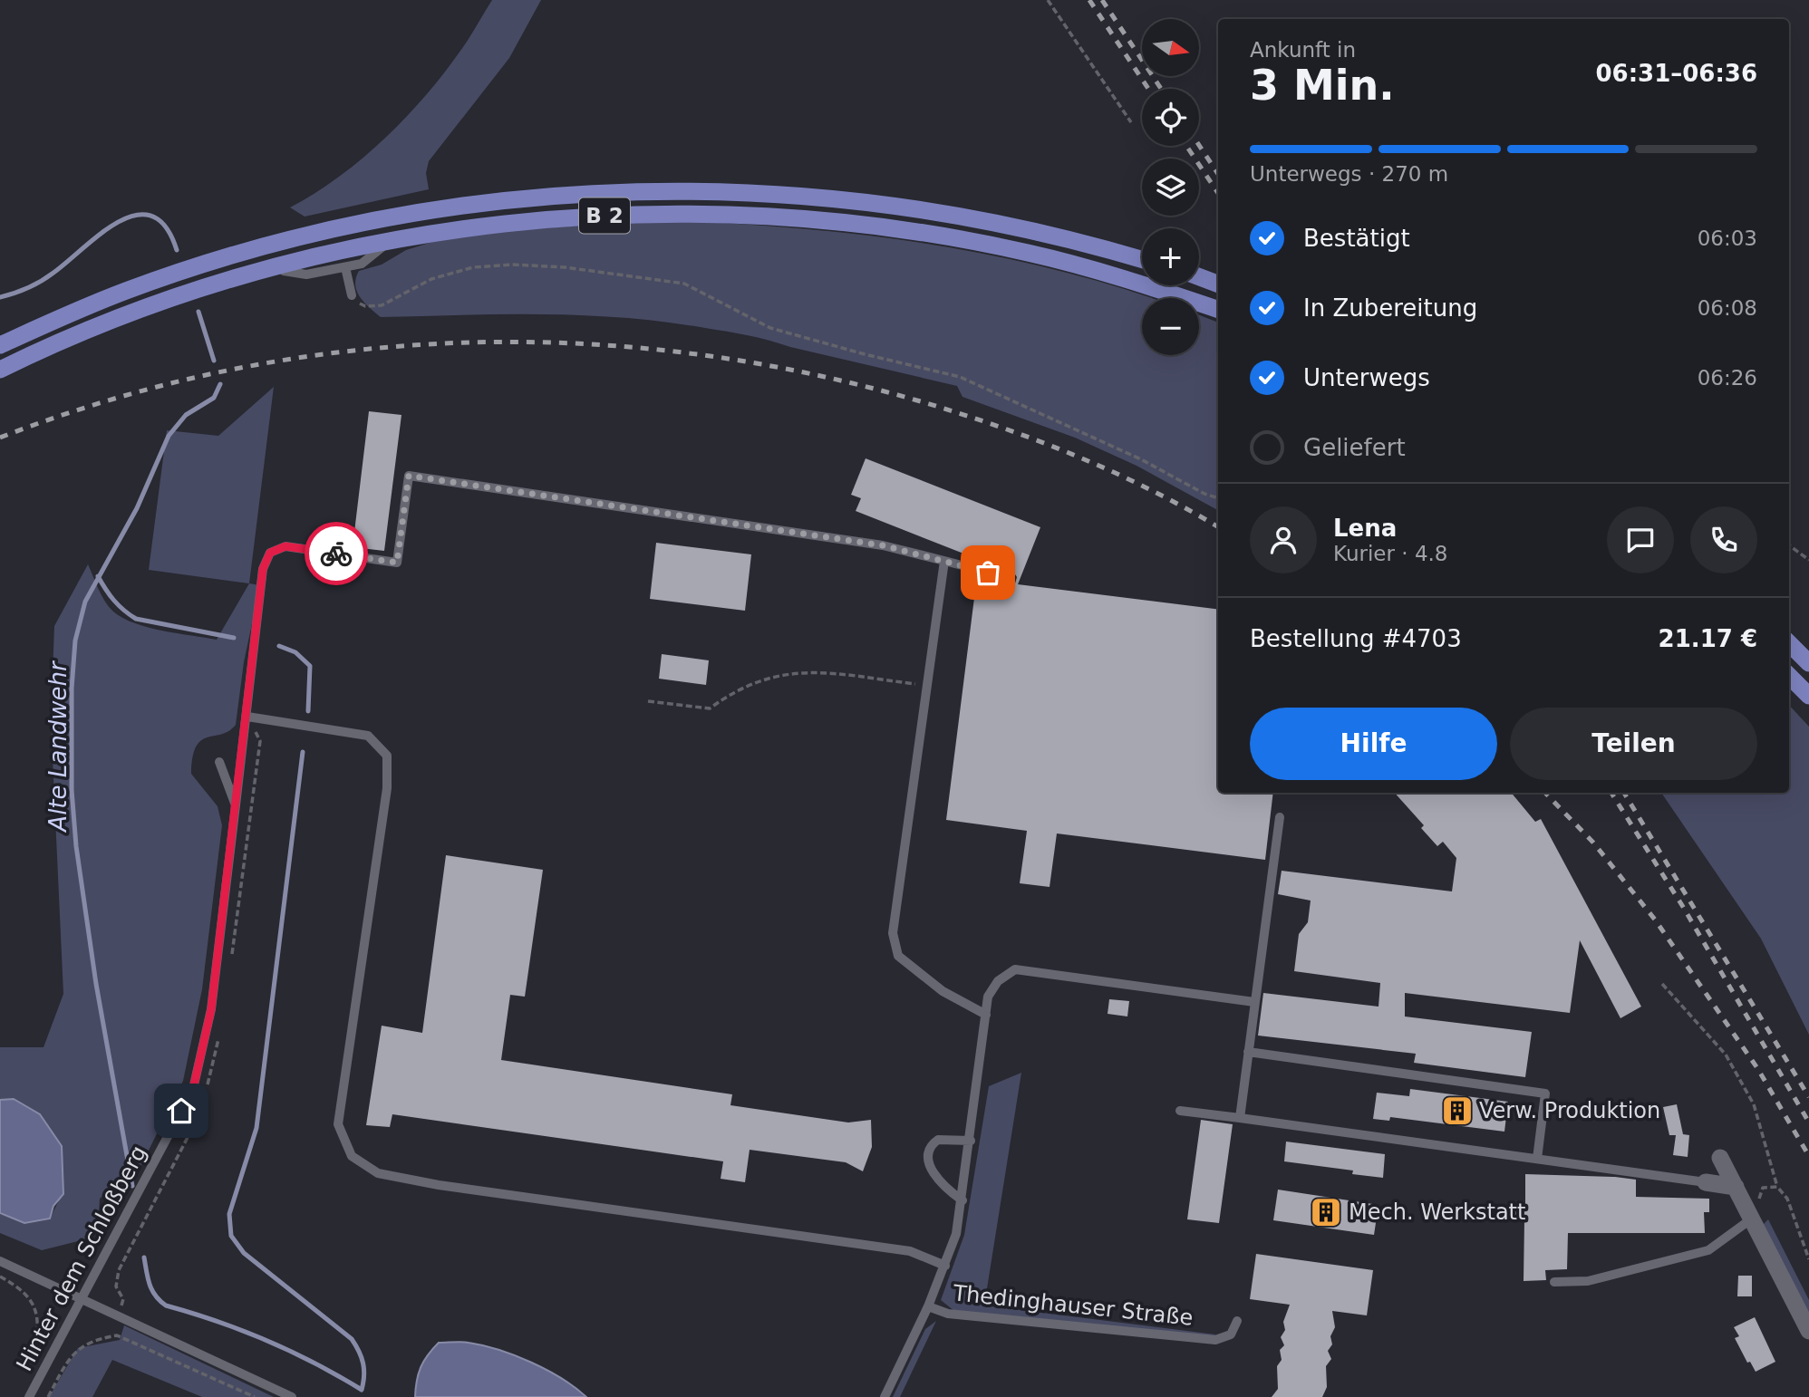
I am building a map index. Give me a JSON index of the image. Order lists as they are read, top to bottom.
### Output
{
  "streets": {
    "main road": ["B 2"],
    "lane": ["Hinter dem Schloßberg", "Thedinghauser Straße"]
  },
  "water": ["Alte Landwehr"],
  "places": {
    "building": ["Verw. Produktion", "Mech. Werkstatt"]
  },
  "north": "right",
  "page": {
    "map_buttons": ["+", "−"],
    "heading": ["3 Min.", "Ankunft in", "06:31–06:36"],
    "panel": [
      "Lena",
      "Kurier · 4.8",
      "Bestellung #4703",
      "21.17 €"
    ],
    "bar": "Unterwegs · 270 m",
    "list": [
      ["Bestätigt", "06:03"],
      ["In Zubereitung", "06:08"],
      ["Unterwegs", "06:26"],
      "Geliefert"
    ],
    "buttons": ["Hilfe", "Teilen"]
  }
}
